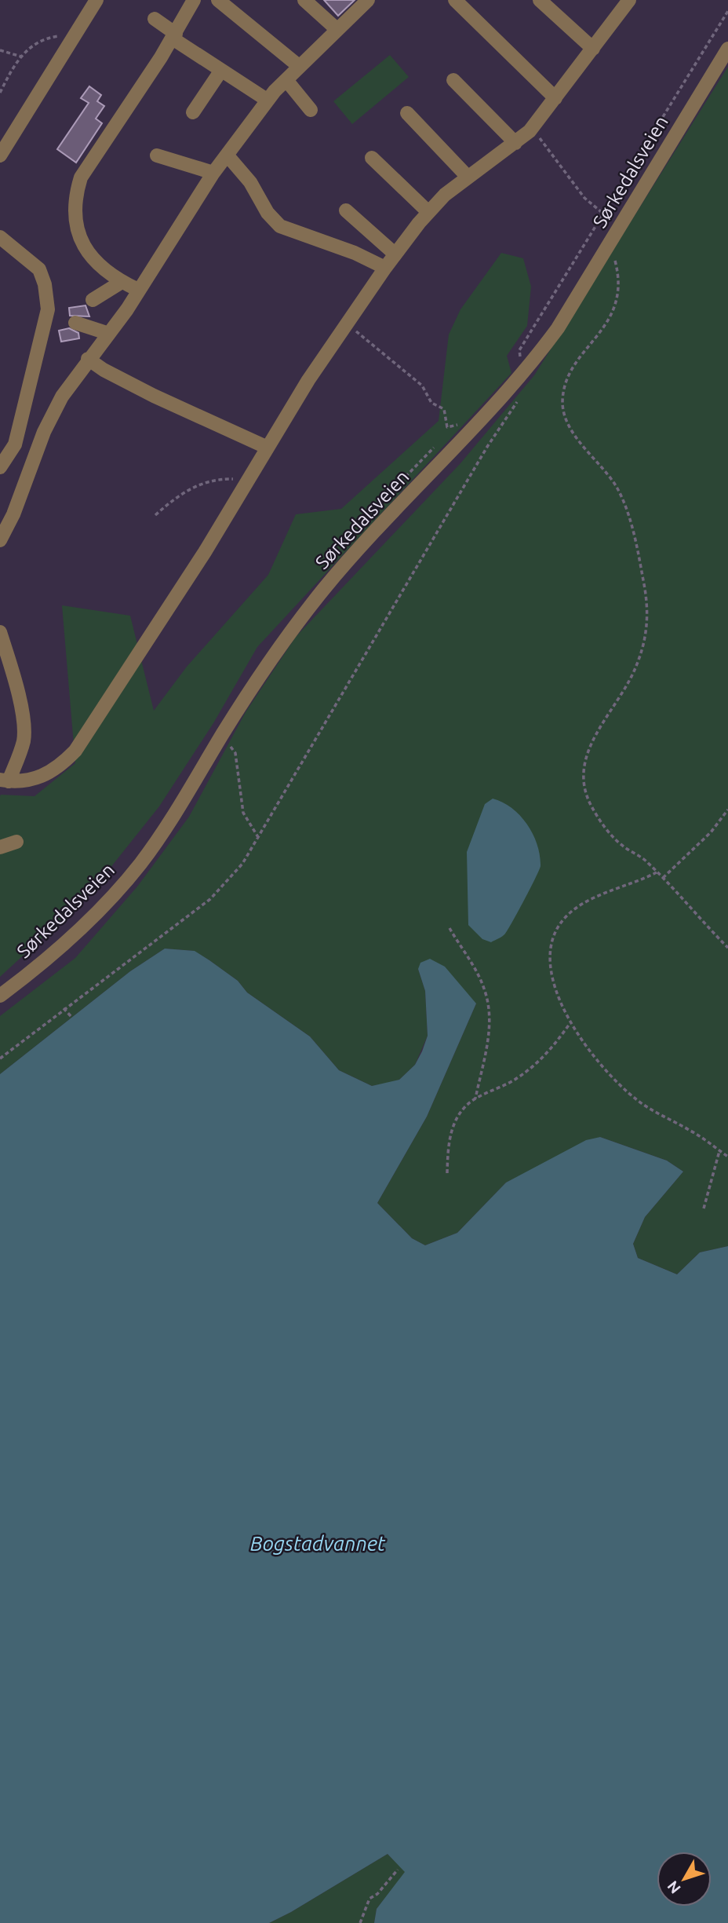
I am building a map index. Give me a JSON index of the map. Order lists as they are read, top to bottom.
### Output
{
  "streets": {
    "street": ["Sørkedalsveien"]
  },
  "water": ["Bogstadvannet"],
  "north": "bottom left"
}
